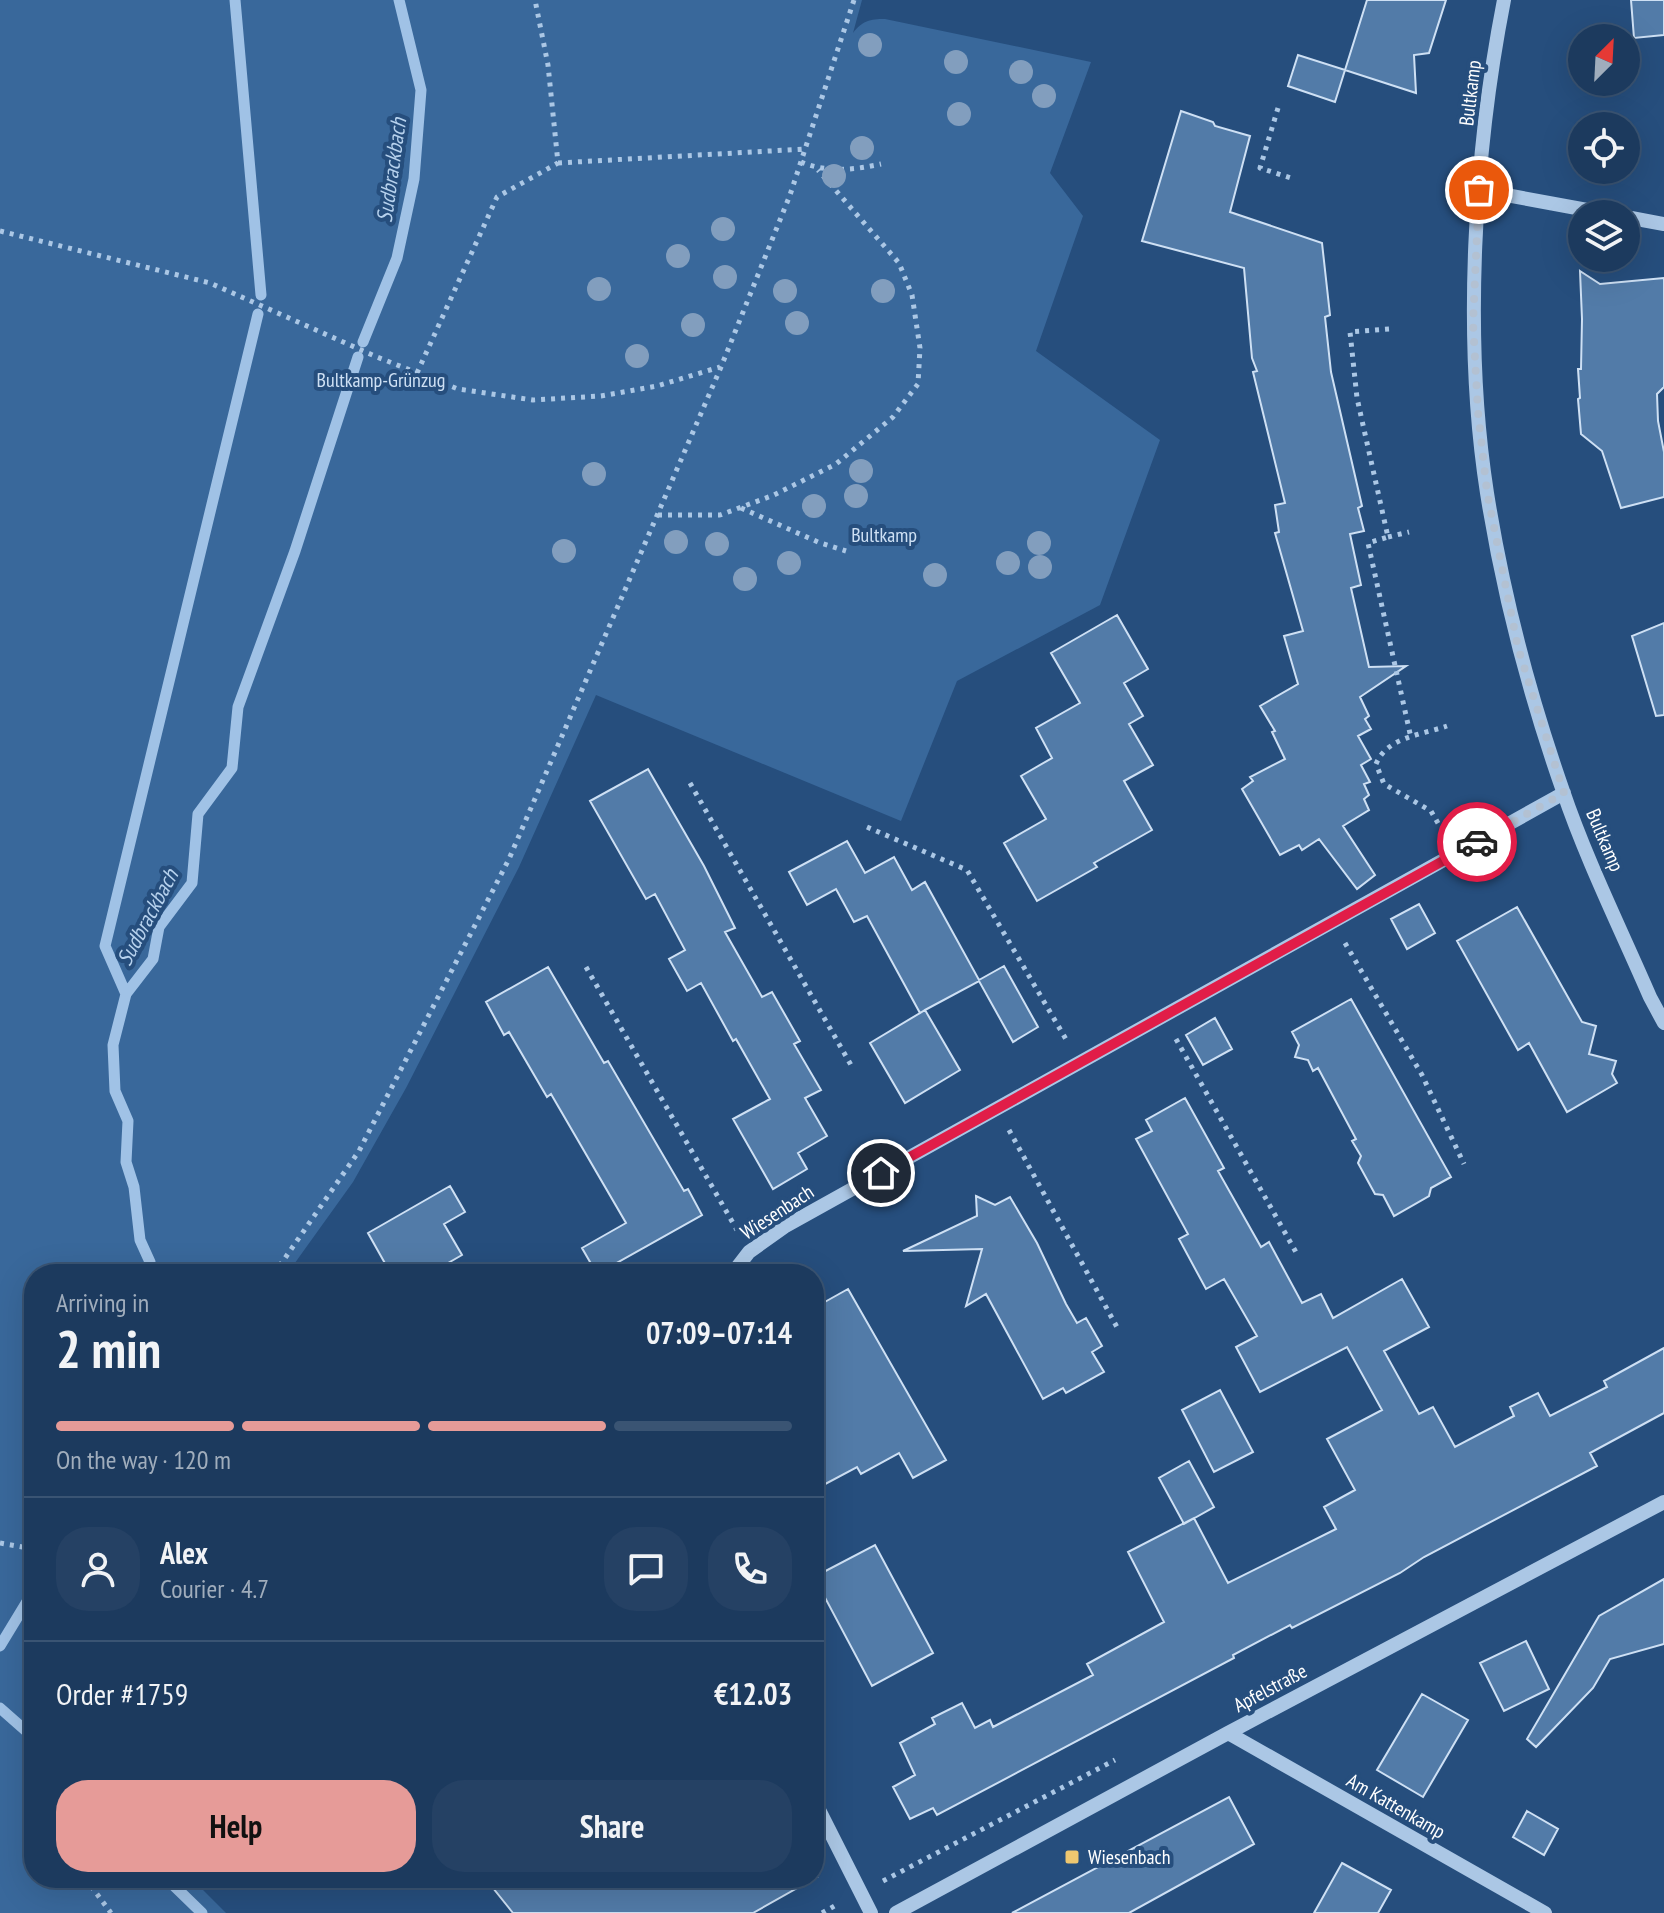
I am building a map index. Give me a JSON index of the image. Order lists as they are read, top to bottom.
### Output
{
  "streets": {
    "street": [
      "Bultkamp",
      "Wiesenbach",
      "Apfelstraße",
      "Am Kattenkamp"
    ]
  },
  "crossings": [
    ["Bultkamp", "Wiesenbach"],
    ["Apfelstraße", "Am Kattenkamp"]
  ],
  "water": ["Sudbrackbach"],
  "parks": ["Bultkamp-Grünzug", "Bultkamp"],
  "places": {
    "transit": ["Wiesenbach"]
  },
  "north": "top right",
  "page": {
    "heading": ["2 min", "Arriving in", "07:09–07:14"],
    "panel": [
      "Alex",
      "Courier · 4.7",
      "Order #1759",
      "€12.03"
    ],
    "bar": "On the way · 120 m",
    "buttons": ["Help", "Share"]
  }
}
